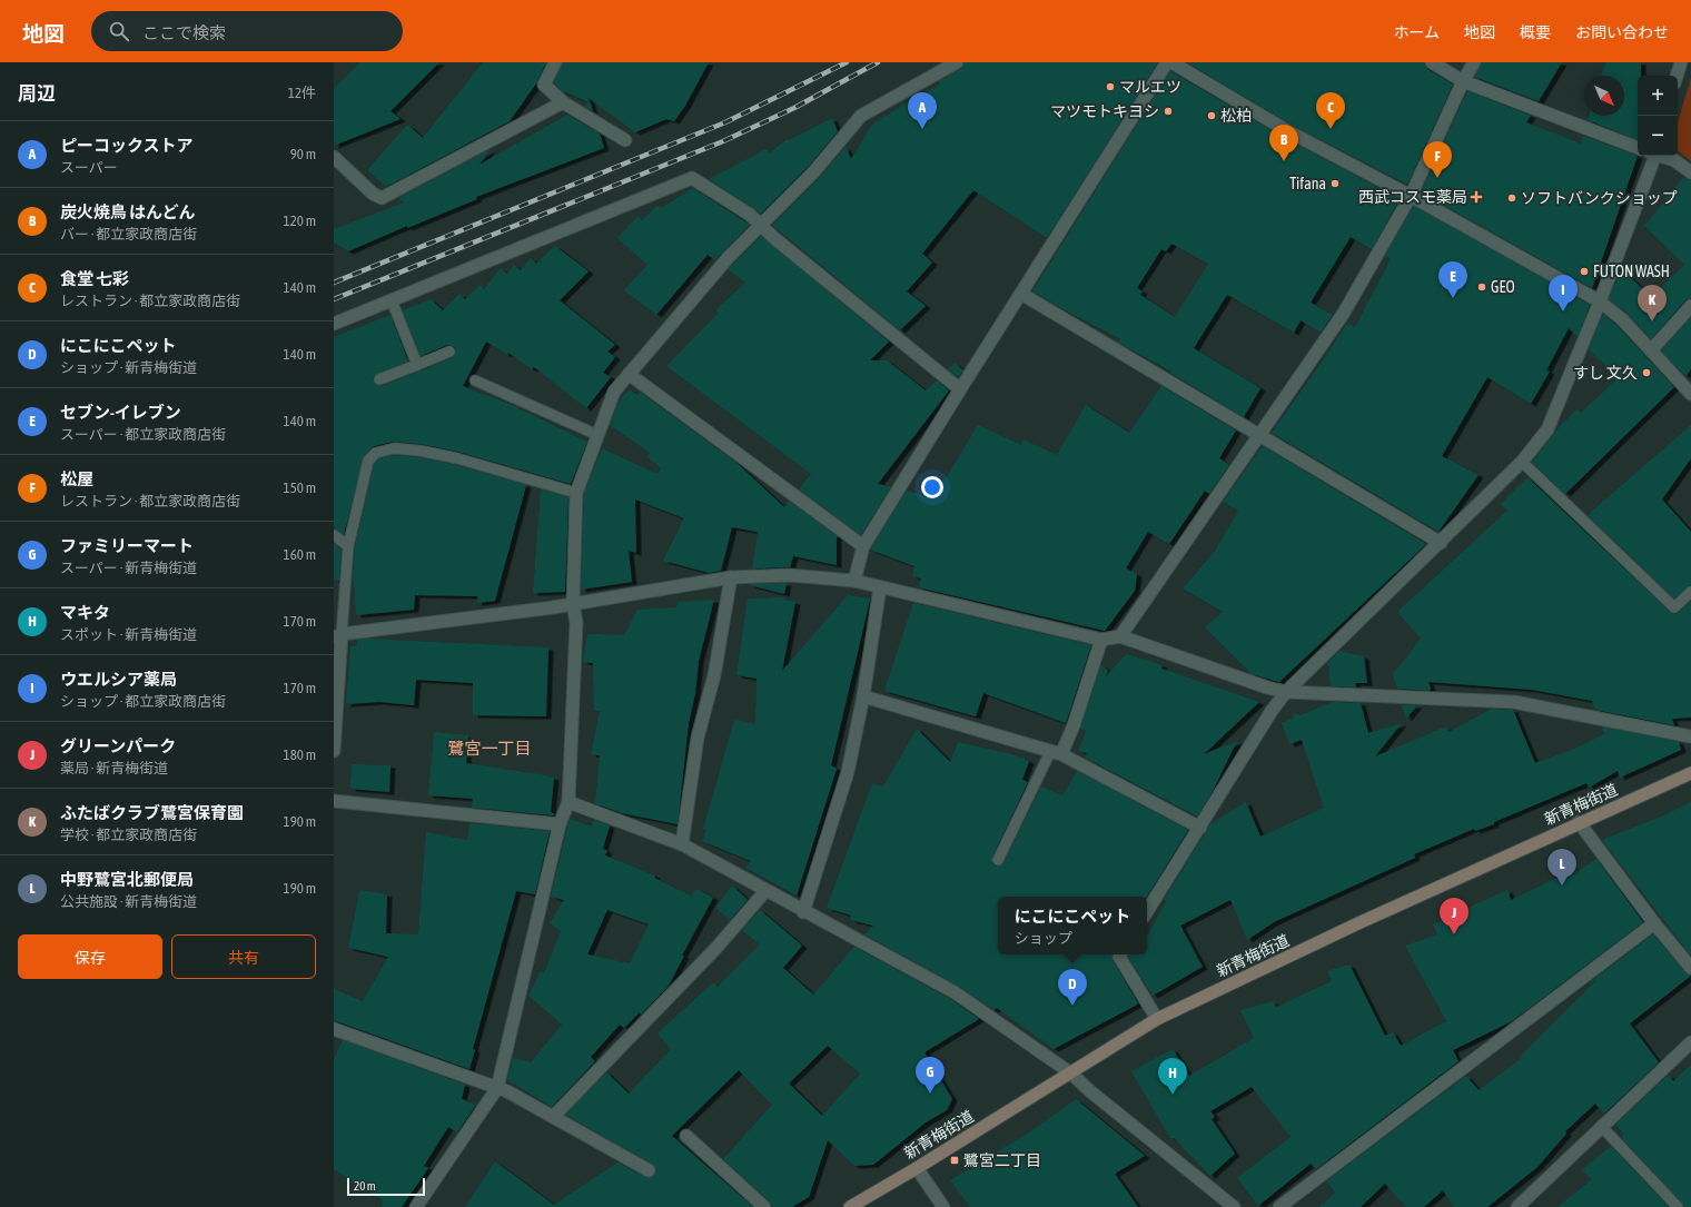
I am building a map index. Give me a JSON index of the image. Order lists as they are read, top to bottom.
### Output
{
  "streets": {
    "main road": ["新青梅街道"]
  },
  "districts": ["鷺宮一丁目"],
  "places": {
    "other": [
      "マルエツ",
      "マツモトキヨシ",
      "松柏",
      "Tifana",
      "ソフトバンクショップ",
      "FUTON WASH",
      "GEO",
      "すし 文久"
    ],
    "health": ["西武コスモ薬局"],
    "transit": ["鷺宮二丁目"]
  },
  "scale_bar": "20 m",
  "north": "bottom right",
  "page": {
    "header": "地図",
    "search": "ここで検索",
    "nav": [
      "ホーム",
      "地図",
      "概要",
      "お問い合わせ"
    ],
    "heading": ["周辺", "12件"],
    "map_buttons": ["+", "−"],
    "pins": [
      "A",
      "C",
      "B",
      "F",
      "E",
      "I",
      "K",
      "L",
      "J",
      "D",
      "G",
      "H"
    ],
    "list": [
      {
        "mark": "A",
        "name": "ピーコックストア",
        "note": "スーパー",
        "value": "90 m"
      },
      {
        "mark": "B",
        "name": "炭火焼鳥 はんどん",
        "note": "バー · 都立家政商店街",
        "value": "120 m"
      },
      {
        "mark": "C",
        "name": "食堂 七彩",
        "note": "レストラン · 都立家政商店街",
        "value": "140 m"
      },
      {
        "mark": "D",
        "name": "にこにこペット",
        "note": "ショップ · 新青梅街道",
        "value": "140 m"
      },
      {
        "mark": "E",
        "name": "セブン-イレブン",
        "note": "スーパー · 都立家政商店街",
        "value": "140 m"
      },
      {
        "mark": "F",
        "name": "松屋",
        "note": "レストラン · 都立家政商店街",
        "value": "150 m"
      },
      {
        "mark": "G",
        "name": "ファミリーマート",
        "note": "スーパー · 新青梅街道",
        "value": "160 m"
      },
      {
        "mark": "H",
        "name": "マキタ",
        "note": "スポット · 新青梅街道",
        "value": "170 m"
      },
      {
        "mark": "I",
        "name": "ウエルシア薬局",
        "note": "ショップ · 都立家政商店街",
        "value": "170 m"
      },
      {
        "mark": "J",
        "name": "グリーンパーク",
        "note": "薬局 · 新青梅街道",
        "value": "180 m"
      },
      {
        "mark": "K",
        "name": "ふたばクラブ鷺宮保育園",
        "note": "学校 · 都立家政商店街",
        "value": "190 m"
      },
      {
        "mark": "L",
        "name": "中野鷺宮北郵便局",
        "note": "公共施設 · 新青梅街道",
        "value": "190 m"
      }
    ],
    "popup": ["にこにこペット", "ショップ"],
    "buttons": ["保存", "共有"],
    "scale": "20 m"
  }
}
